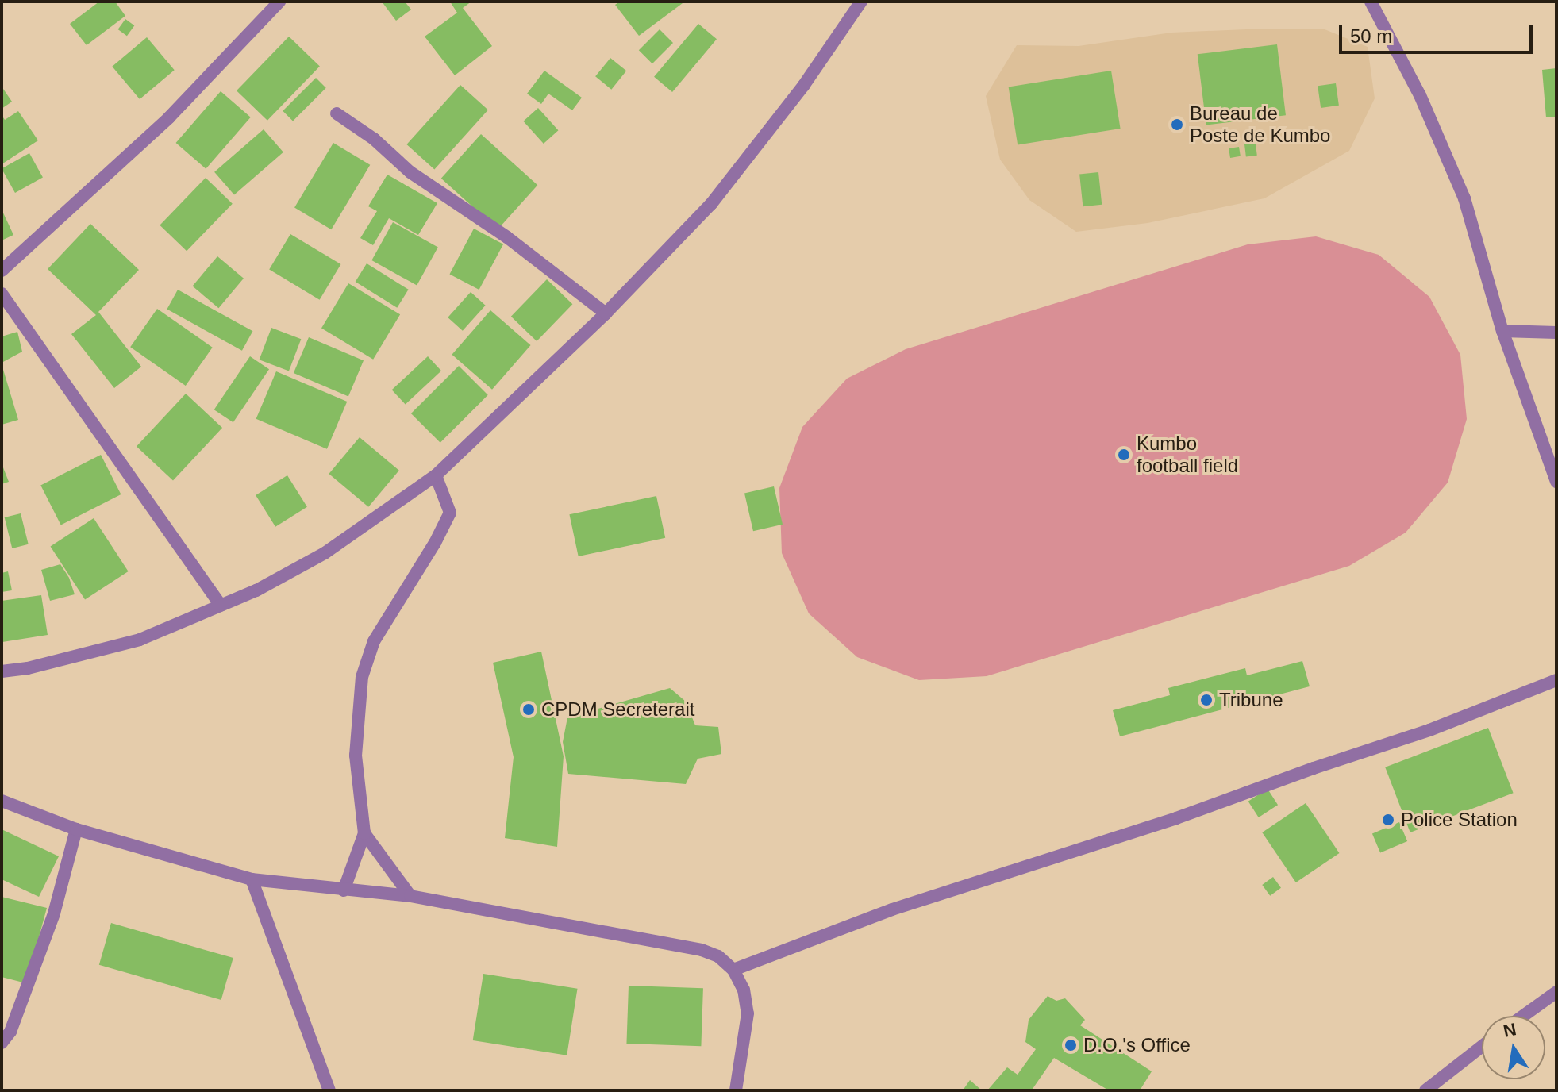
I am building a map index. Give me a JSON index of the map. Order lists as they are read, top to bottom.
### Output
{
  "places": [
    "Bureau de Poste de Kumbo",
    "Kumbo football field",
    "Tribune",
    "CPDM Secreterait",
    "Police Station",
    "D.O.'s Office"
  ],
  "scale_bar": "50 m",
  "north": "top"
}
